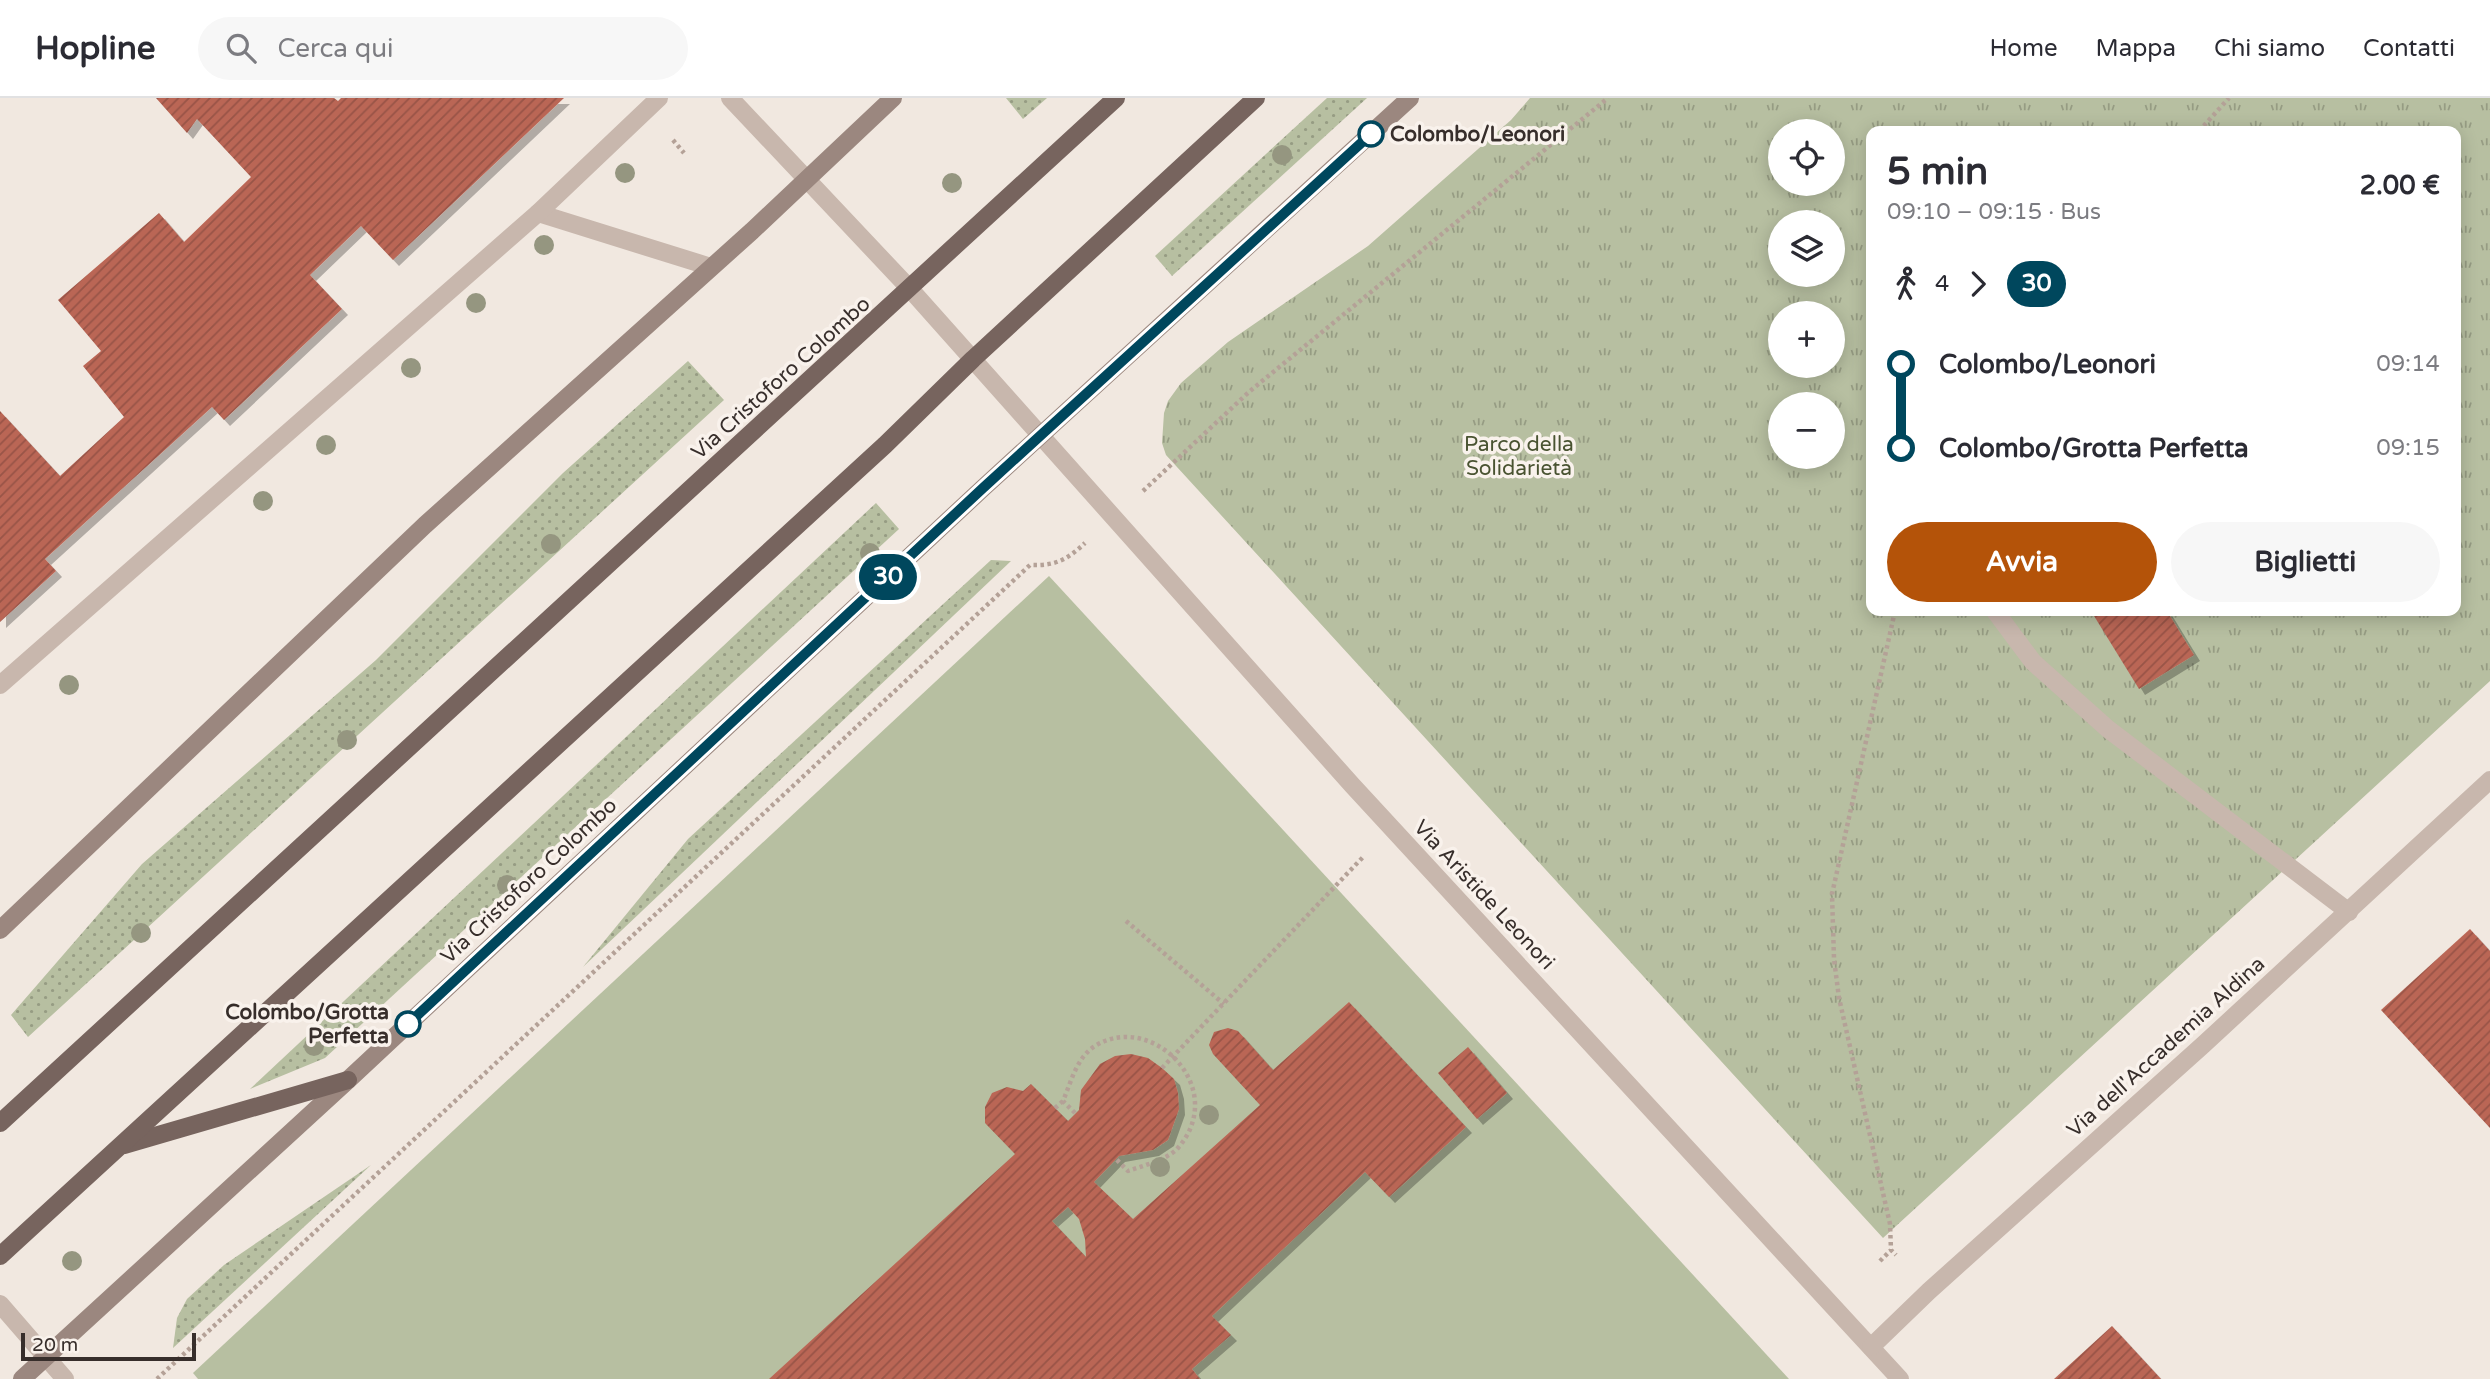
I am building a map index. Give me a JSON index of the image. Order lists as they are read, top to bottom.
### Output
{
  "streets": {
    "main road": ["Via Cristoforo Colombo"],
    "street": ["Via Aristide Leonori", "Via dell'Accademia Aldina"]
  },
  "crossings": [
    ["Via Cristoforo Colombo", "Via Aristide Leonori"],
    ["Via Aristide Leonori", "Via dell'Accademia Aldina"]
  ],
  "parks": ["Parco della Solidarietà"],
  "places": ["Colombo/Leonori", "Colombo/Grotta Perfetta"],
  "lines": ["bus line 30"],
  "scale_bar": "20 m",
  "page": {
    "header": "Hopline",
    "search": "Cerca qui",
    "nav": [
      "Home",
      "Mappa",
      "Chi siamo",
      "Contatti"
    ],
    "on_map": "30",
    "map_buttons": ["+", "−"],
    "heading": ["5 min", "09:10 – 09:15 · Bus", "2.00 €"],
    "legs": ["4", "30"],
    "list": [
      {
        "name": "Colombo/Leonori",
        "value": "09:14"
      },
      {
        "name": "Colombo/Grotta Perfetta",
        "value": "09:15"
      }
    ],
    "buttons": ["Avvia", "Biglietti"],
    "scale": "20 m"
  }
}
